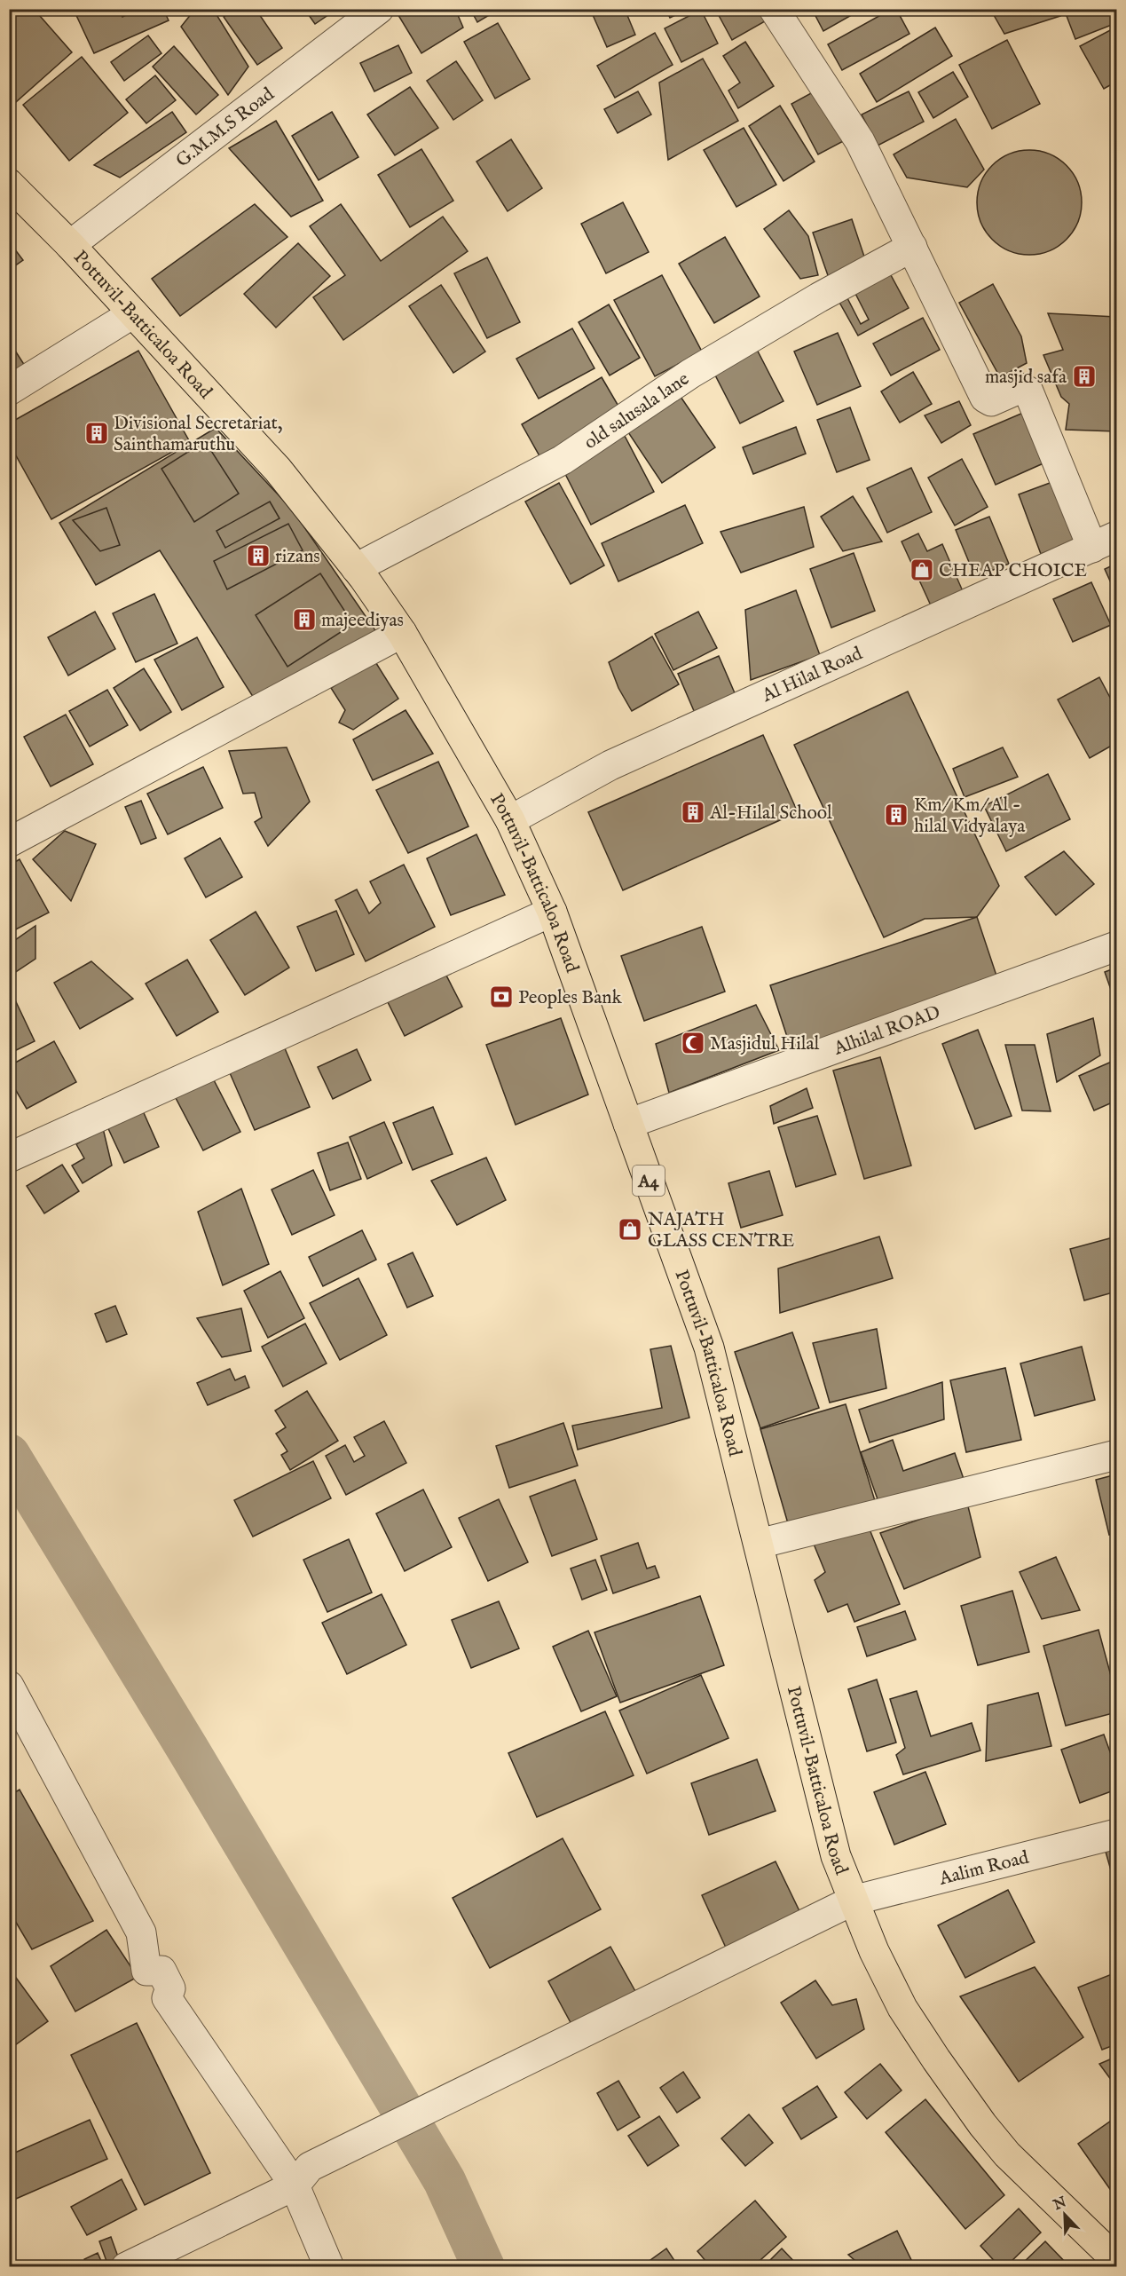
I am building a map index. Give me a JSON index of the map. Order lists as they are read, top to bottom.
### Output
{
  "streets": {
    "highway": ["Pottuvil-Batticaloa Road", "A4"],
    "street": [
      "G.M.M.S Road",
      "old salusala lane",
      "Al Hilal Road",
      "Alhilal ROAD",
      "Aalim Road"
    ]
  },
  "crossings": [
    ["G.M.M.S Road", "Pottuvil-Batticaloa Road"],
    ["Pottuvil-Batticaloa Road", "old salusala lane"],
    ["Pottuvil-Batticaloa Road", "Al Hilal Road"],
    ["Pottuvil-Batticaloa Road", "Alhilal ROAD"],
    ["Pottuvil-Batticaloa Road", "Aalim Road"]
  ],
  "places": {
    "building": [
      "masjid safa",
      "Divisional Secretariat, Sainthamaruthu",
      "rizans",
      "majeediyas",
      "Al-Hilal School",
      "Km/ Km/ Al - hilal Vidyalaya"
    ],
    "shop": ["CHEAP CHOICE", "NAJATH GLASS CENTRE"],
    "bank": ["Peoples Bank"],
    "mosque": ["Masjidul Hilal"]
  },
  "north": "top left"
}
